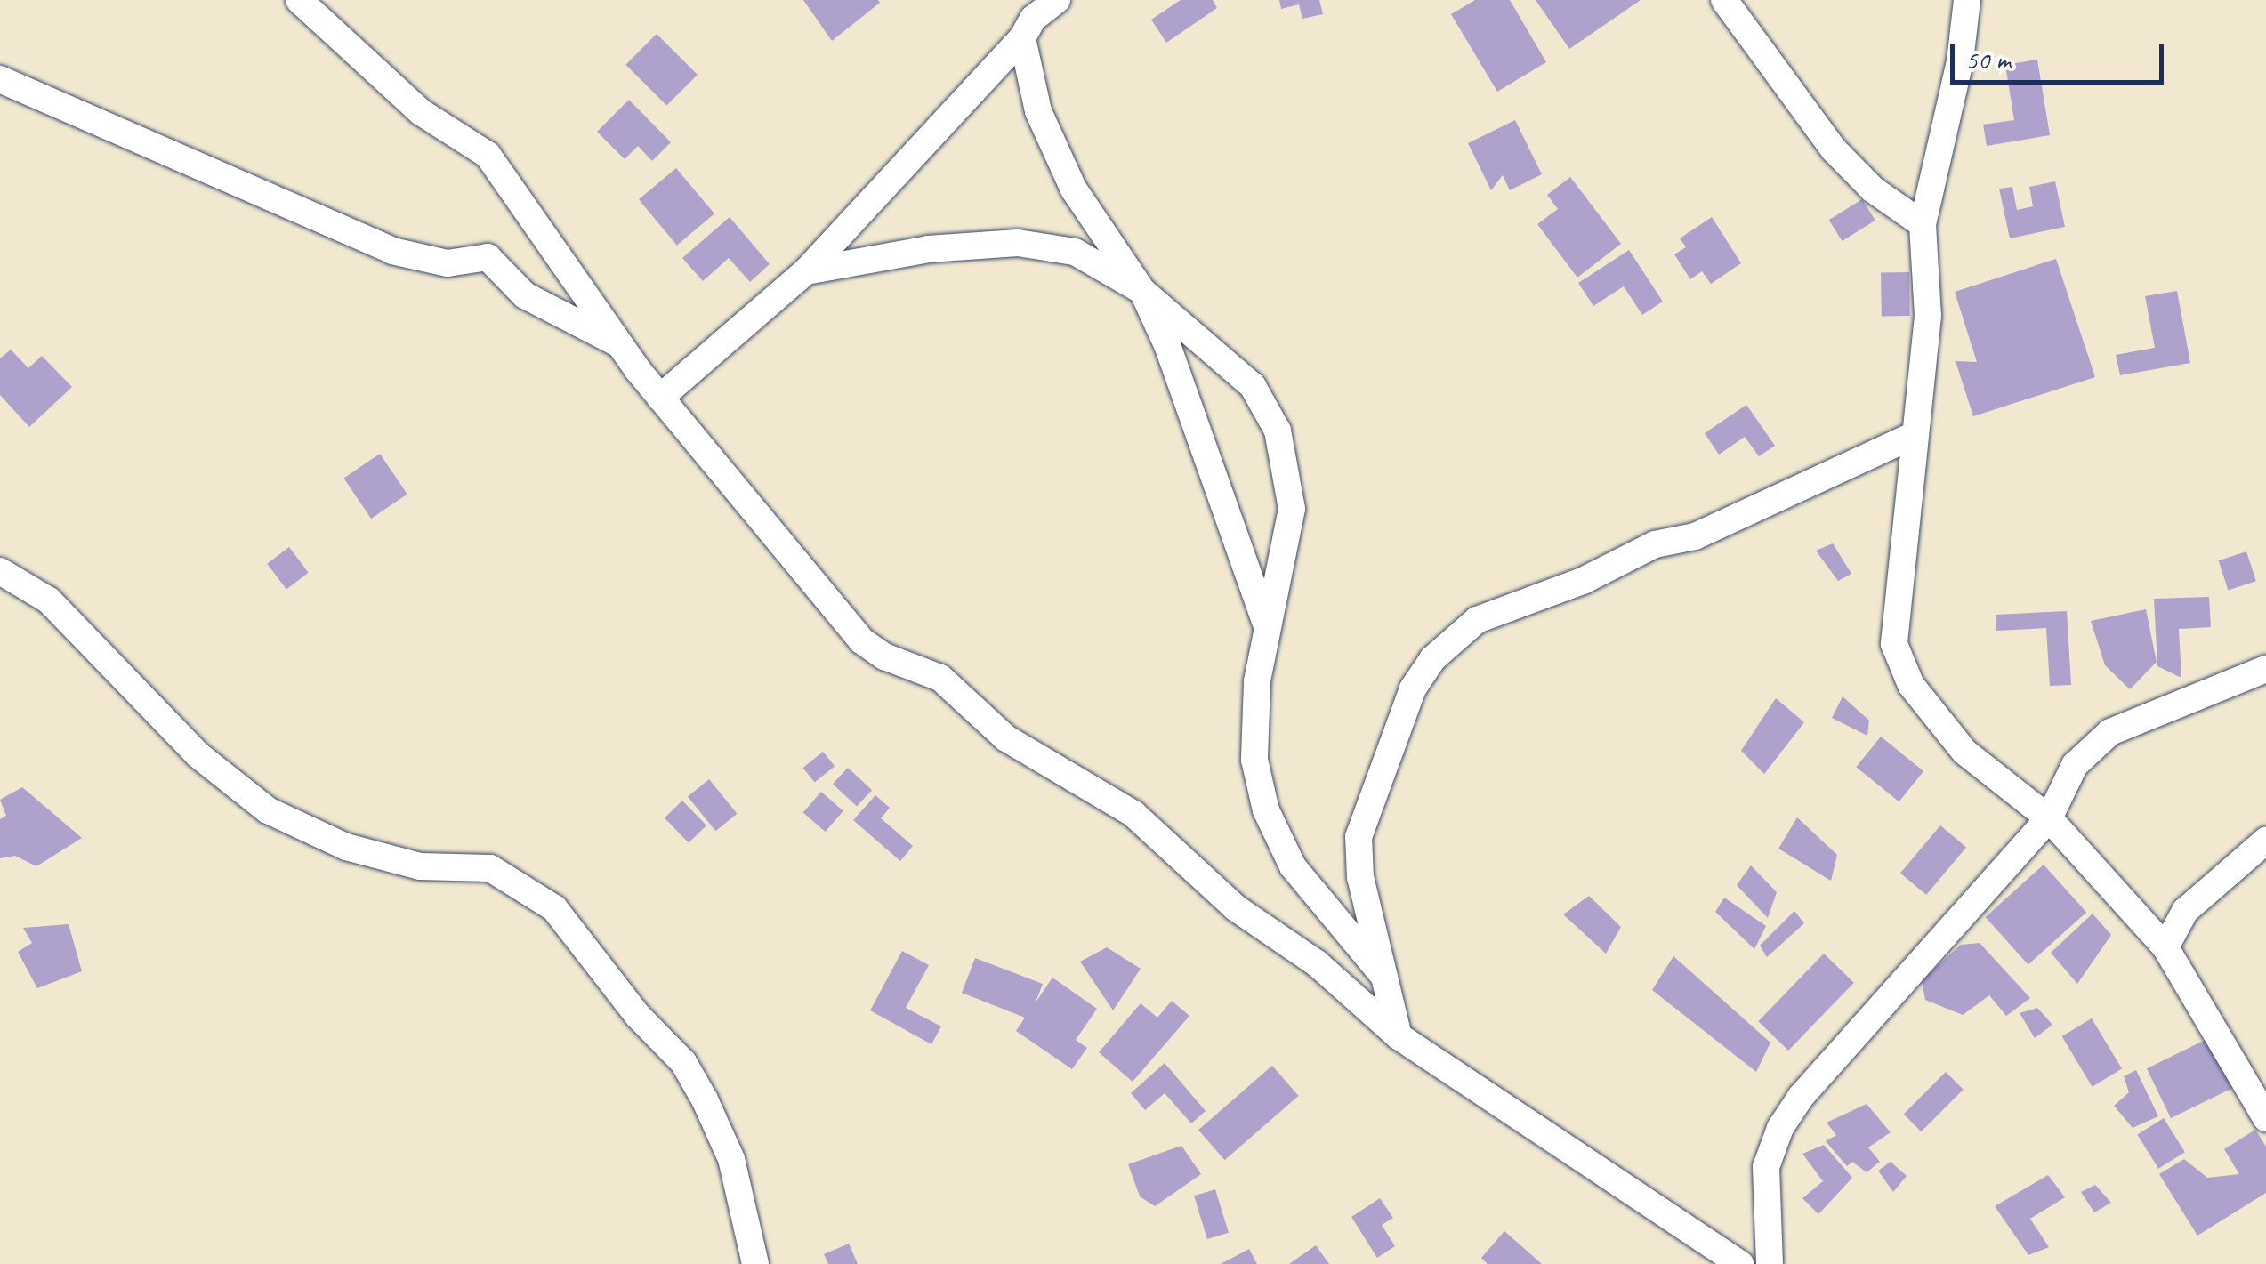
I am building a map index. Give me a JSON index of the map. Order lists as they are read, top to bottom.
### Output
{
  "scale_bar": "50 m"
}
